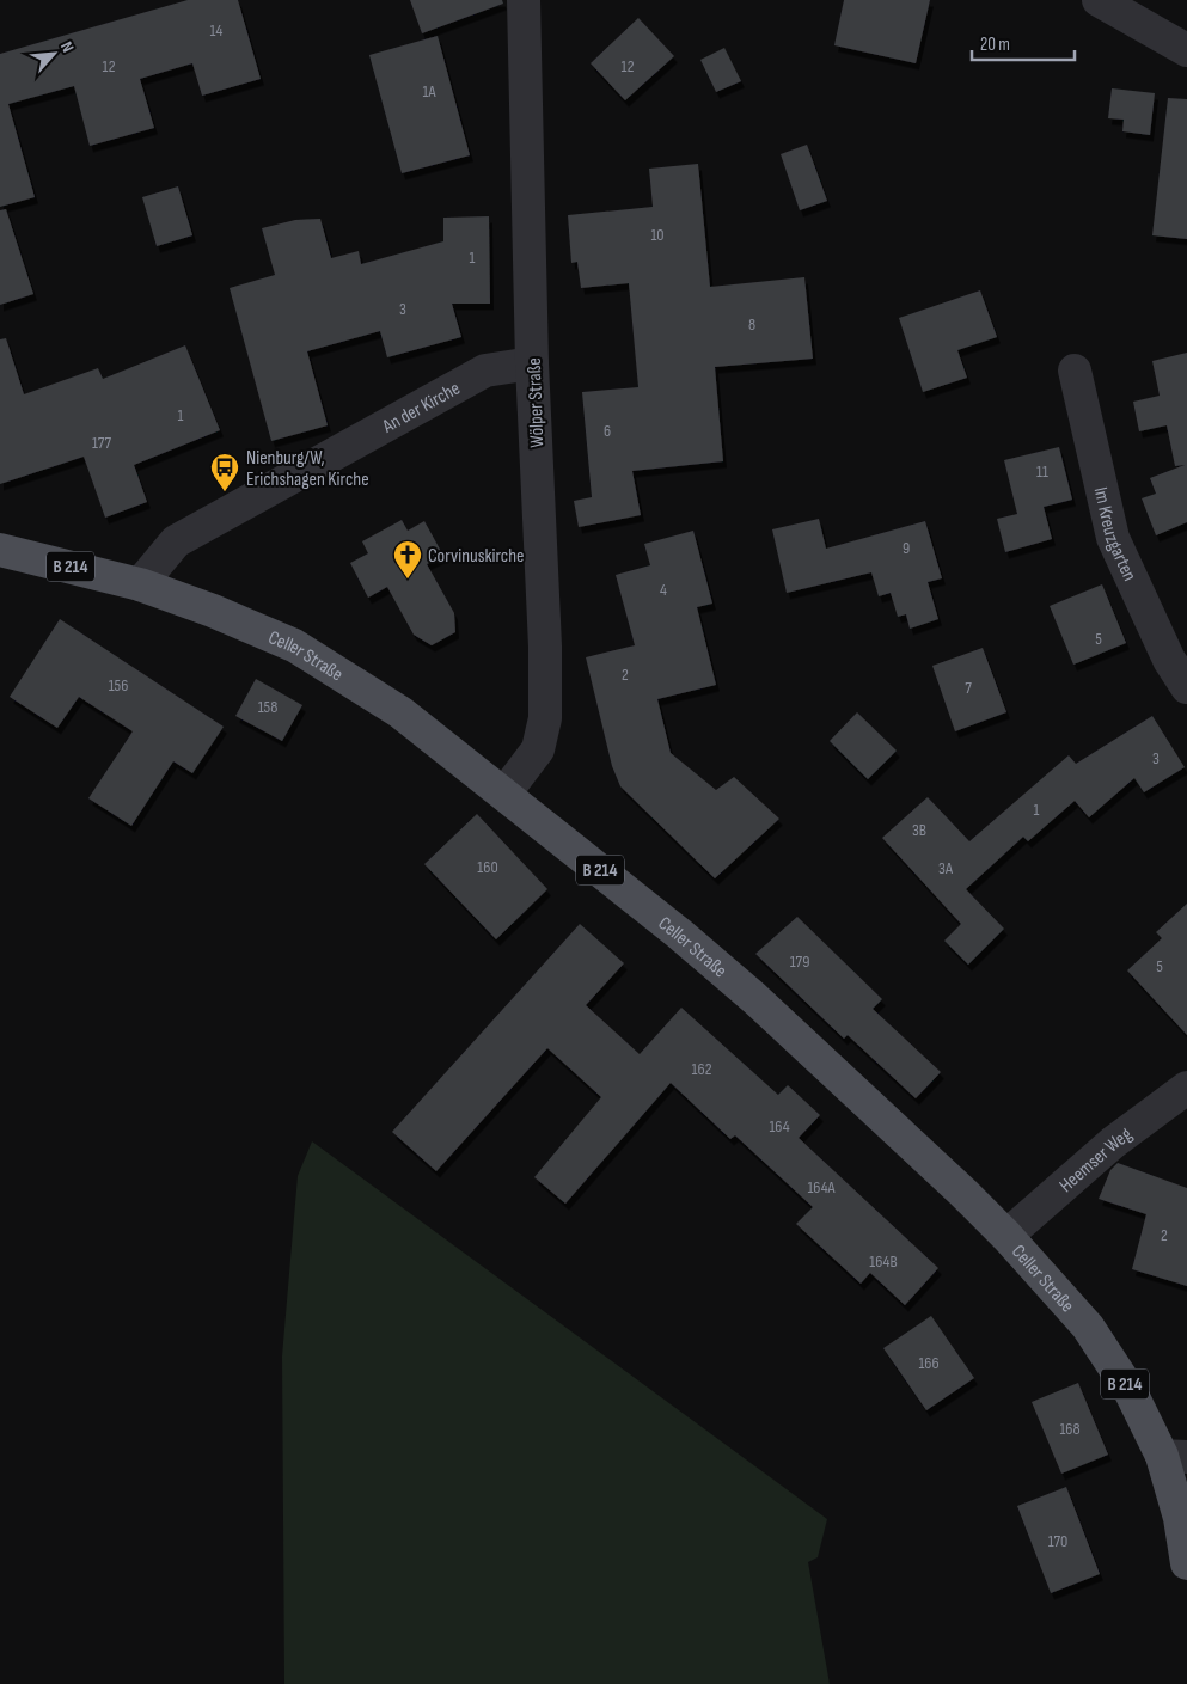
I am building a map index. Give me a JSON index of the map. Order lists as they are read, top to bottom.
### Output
{
  "streets": {
    "main road": ["B 214", "Celler Straße"],
    "street": [
      "Wölper Straße",
      "An der Kirche",
      "Im Kreuzgarten",
      "Heemser Weg"
    ]
  },
  "crossings": [
    ["Wölper Straße", "An der Kirche"],
    ["Wölper Straße", "Celler Straße"],
    ["An der Kirche", "Celler Straße"],
    ["Celler Straße", "Heemser Weg"]
  ],
  "places": {
    "bus stop": ["Nienburg/W, Erichshagen Kirche"],
    "church": ["Corvinuskirche"]
  },
  "house_numbers": [
    "14",
    "12",
    "12",
    "1A",
    "10",
    "1",
    "3",
    "8",
    "1",
    "6",
    "177",
    "11",
    "9",
    "4",
    "5",
    "2",
    "156",
    "7",
    "158",
    "3",
    "1",
    "3B",
    "160",
    "3A",
    "179",
    "5",
    "162",
    "164",
    "164A",
    "2",
    "164B",
    "166",
    "168",
    "170"
  ],
  "scale_bar": "20 m",
  "north": "top right"
}
